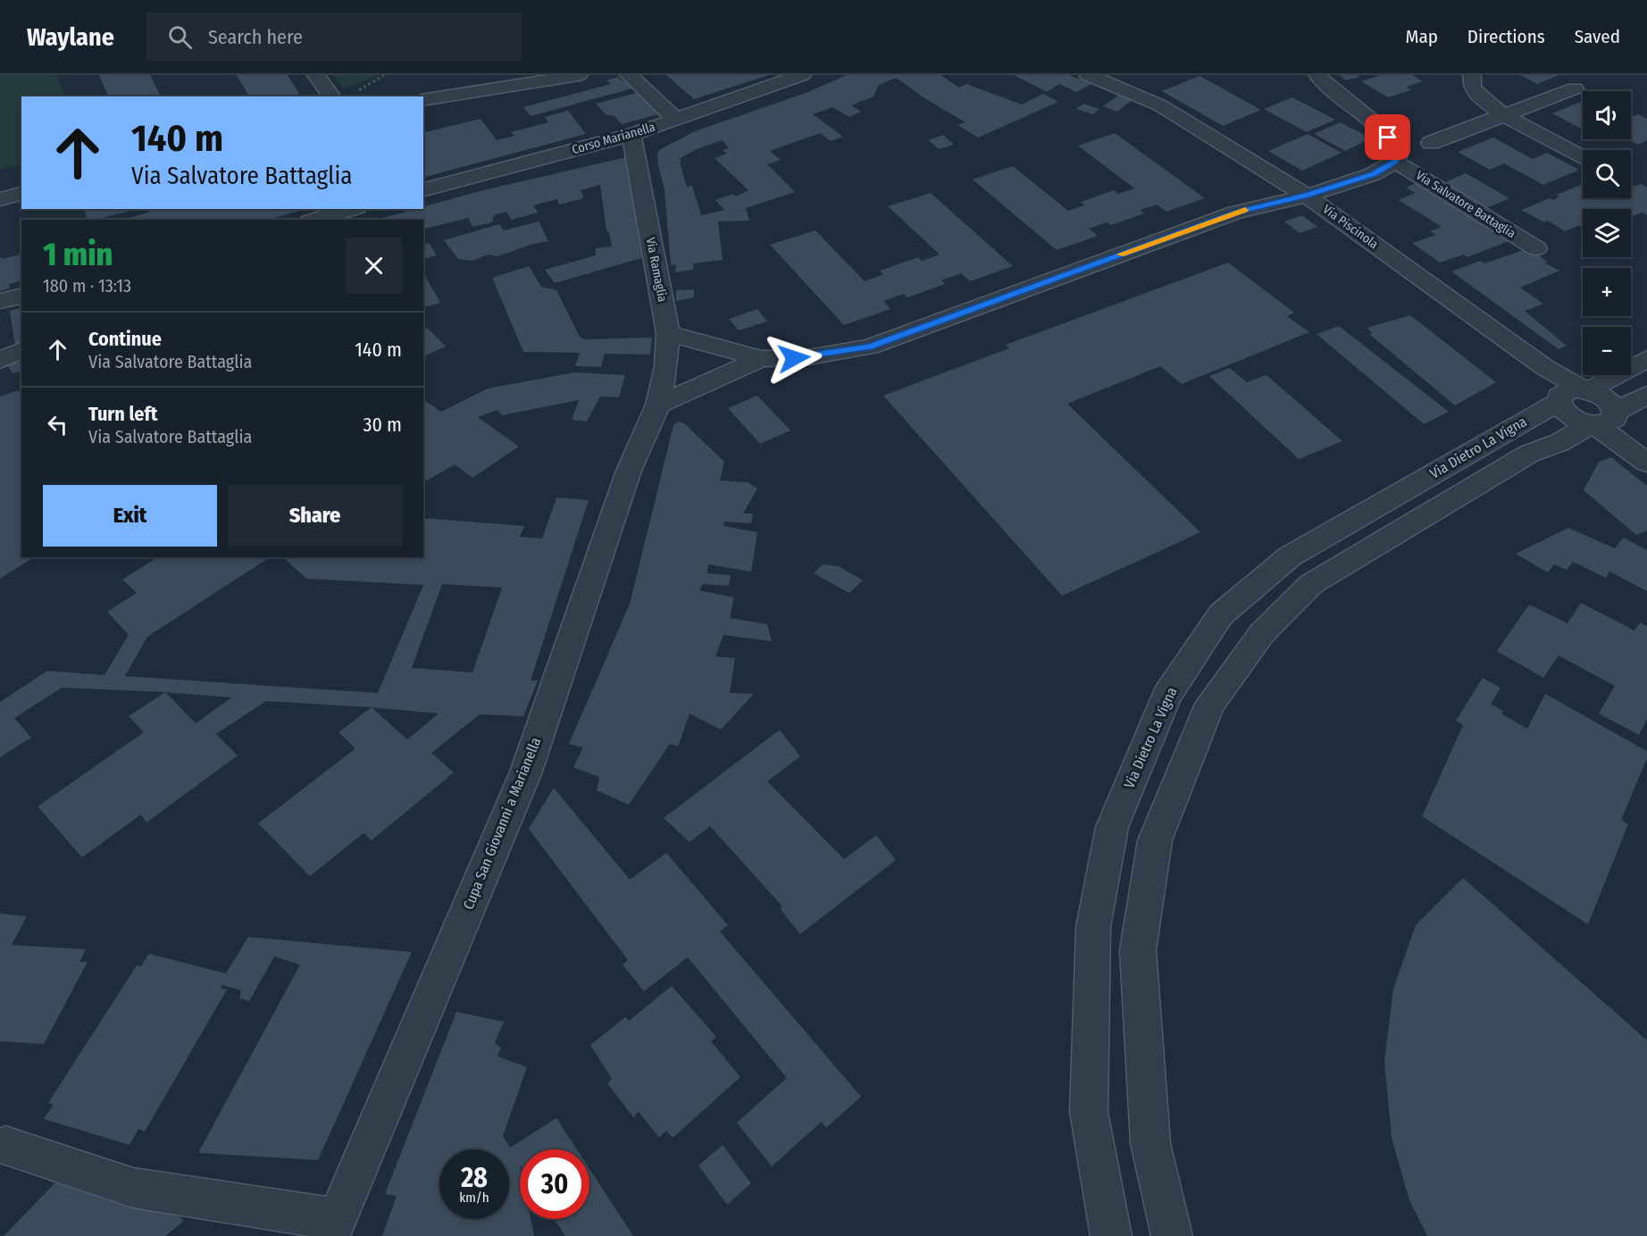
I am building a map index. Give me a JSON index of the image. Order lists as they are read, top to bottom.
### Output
{
  "streets": {
    "street": [
      "Corso Marianella",
      "Via Salvatore Battaglia",
      "Via Piscinola",
      "Via Ramaglia",
      "Via Dietro La Vigna",
      "Cupa San Giovanni a Marianella"
    ]
  },
  "crossings": [
    ["Corso Marianella", "Via Ramaglia"],
    ["Via Piscinola", "Via Dietro La Vigna"],
    ["Via Ramaglia", "Cupa San Giovanni a Marianella"]
  ],
  "page": {
    "header": "Waylane",
    "search": "Search here",
    "nav": ["Map", "Directions", "Saved"],
    "map_buttons": ["+", "−"],
    "turn": ["140 m", "Via Salvatore Battaglia"],
    "heading": ["1 min", "180 m · 13:13"],
    "list": [
      {
        "name": "Continue",
        "note": "Via Salvatore Battaglia",
        "value": "140 m"
      },
      {
        "name": "Turn left",
        "note": "Via Salvatore Battaglia",
        "value": "30 m"
      }
    ],
    "buttons": ["Exit", "Share"],
    "speed": "28 km/h",
    "limit": "30"
  }
}
